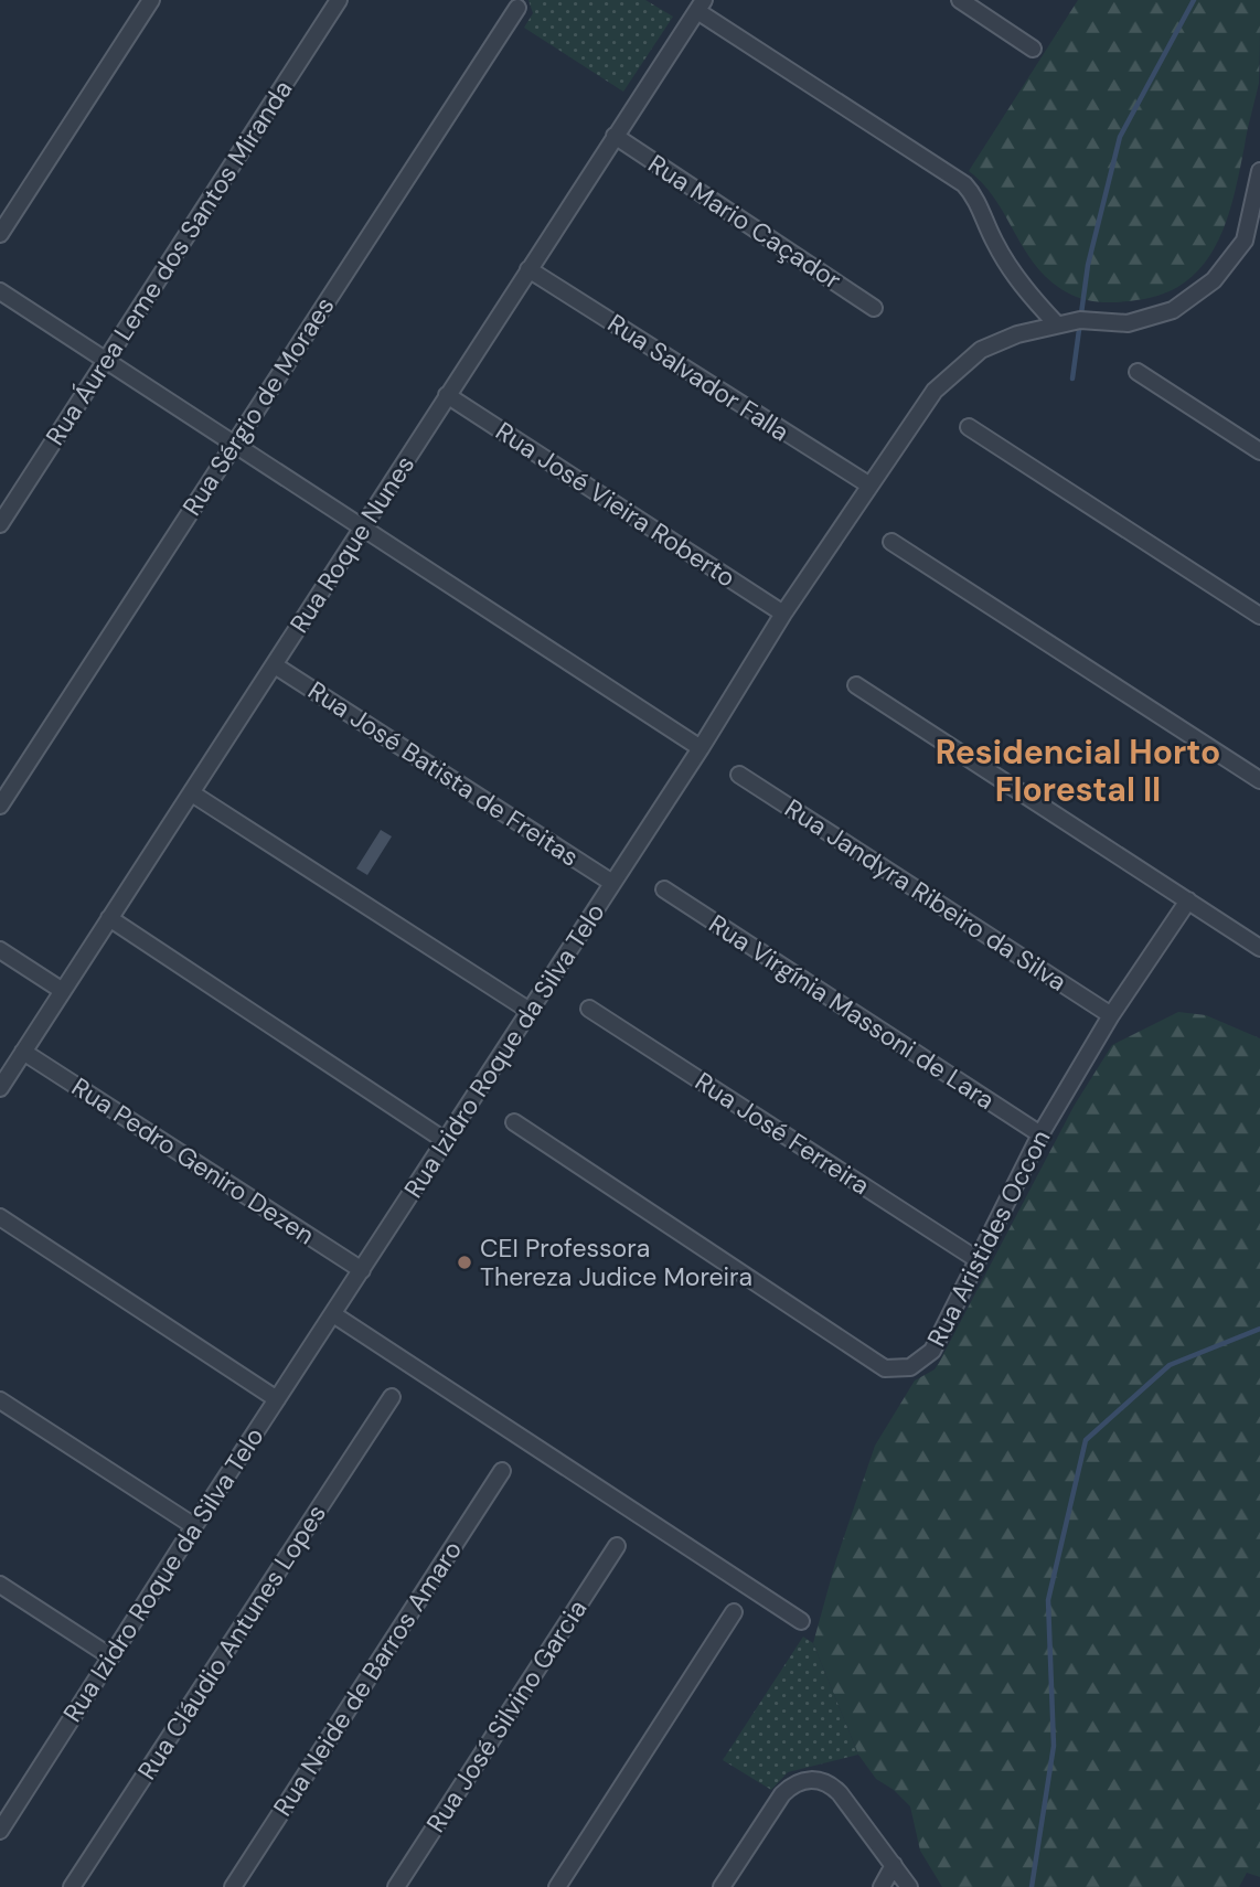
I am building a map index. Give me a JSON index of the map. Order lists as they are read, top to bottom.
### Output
{
  "streets": {
    "street": [
      "Rua Mario Caçador",
      "Rua Áurea Leme dos Santos Miranda",
      "Rua Salvador Falla",
      "Rua Sérgio de Moraes",
      "Rua José Vieira Roberto",
      "Rua Roque Nunes",
      "Rua José Batista de Freitas",
      "Rua Jandyra Ribeiro da Silva",
      "Rua Virgínia Massoni de Lara",
      "Rua Izidro Roque da Silva Telo",
      "Rua José Ferreira",
      "Rua Pedro Geniro Dezen",
      "Rua Aristides Occon",
      "Rua Cláudio Antunes Lopes",
      "Rua Neide de Barros Amaro",
      "Rua José Silvino Garcia"
    ]
  },
  "crossings": [
    ["Rua Mario Caçador", "Rua Roque Nunes"],
    ["Rua Salvador Falla", "Rua Roque Nunes"],
    ["Rua Salvador Falla", "Rua Izidro Roque da Silva Telo"],
    ["Rua José Vieira Roberto", "Rua Roque Nunes"],
    ["Rua José Vieira Roberto", "Rua Izidro Roque da Silva Telo"],
    ["Rua Roque Nunes", "Rua José Batista de Freitas"],
    ["Rua Roque Nunes", "Rua Pedro Geniro Dezen"],
    ["Rua José Batista de Freitas", "Rua Izidro Roque da Silva Telo"],
    ["Rua Jandyra Ribeiro da Silva", "Rua Aristides Occon"],
    ["Rua Virgínia Massoni de Lara", "Rua Aristides Occon"],
    ["Rua Izidro Roque da Silva Telo", "Rua Pedro Geniro Dezen"],
    ["Rua José Ferreira", "Rua Aristides Occon"]
  ],
  "districts": ["Residencial Horto Florestal II"],
  "places": ["CEI Professora Thereza Judice Moreira"]
}
